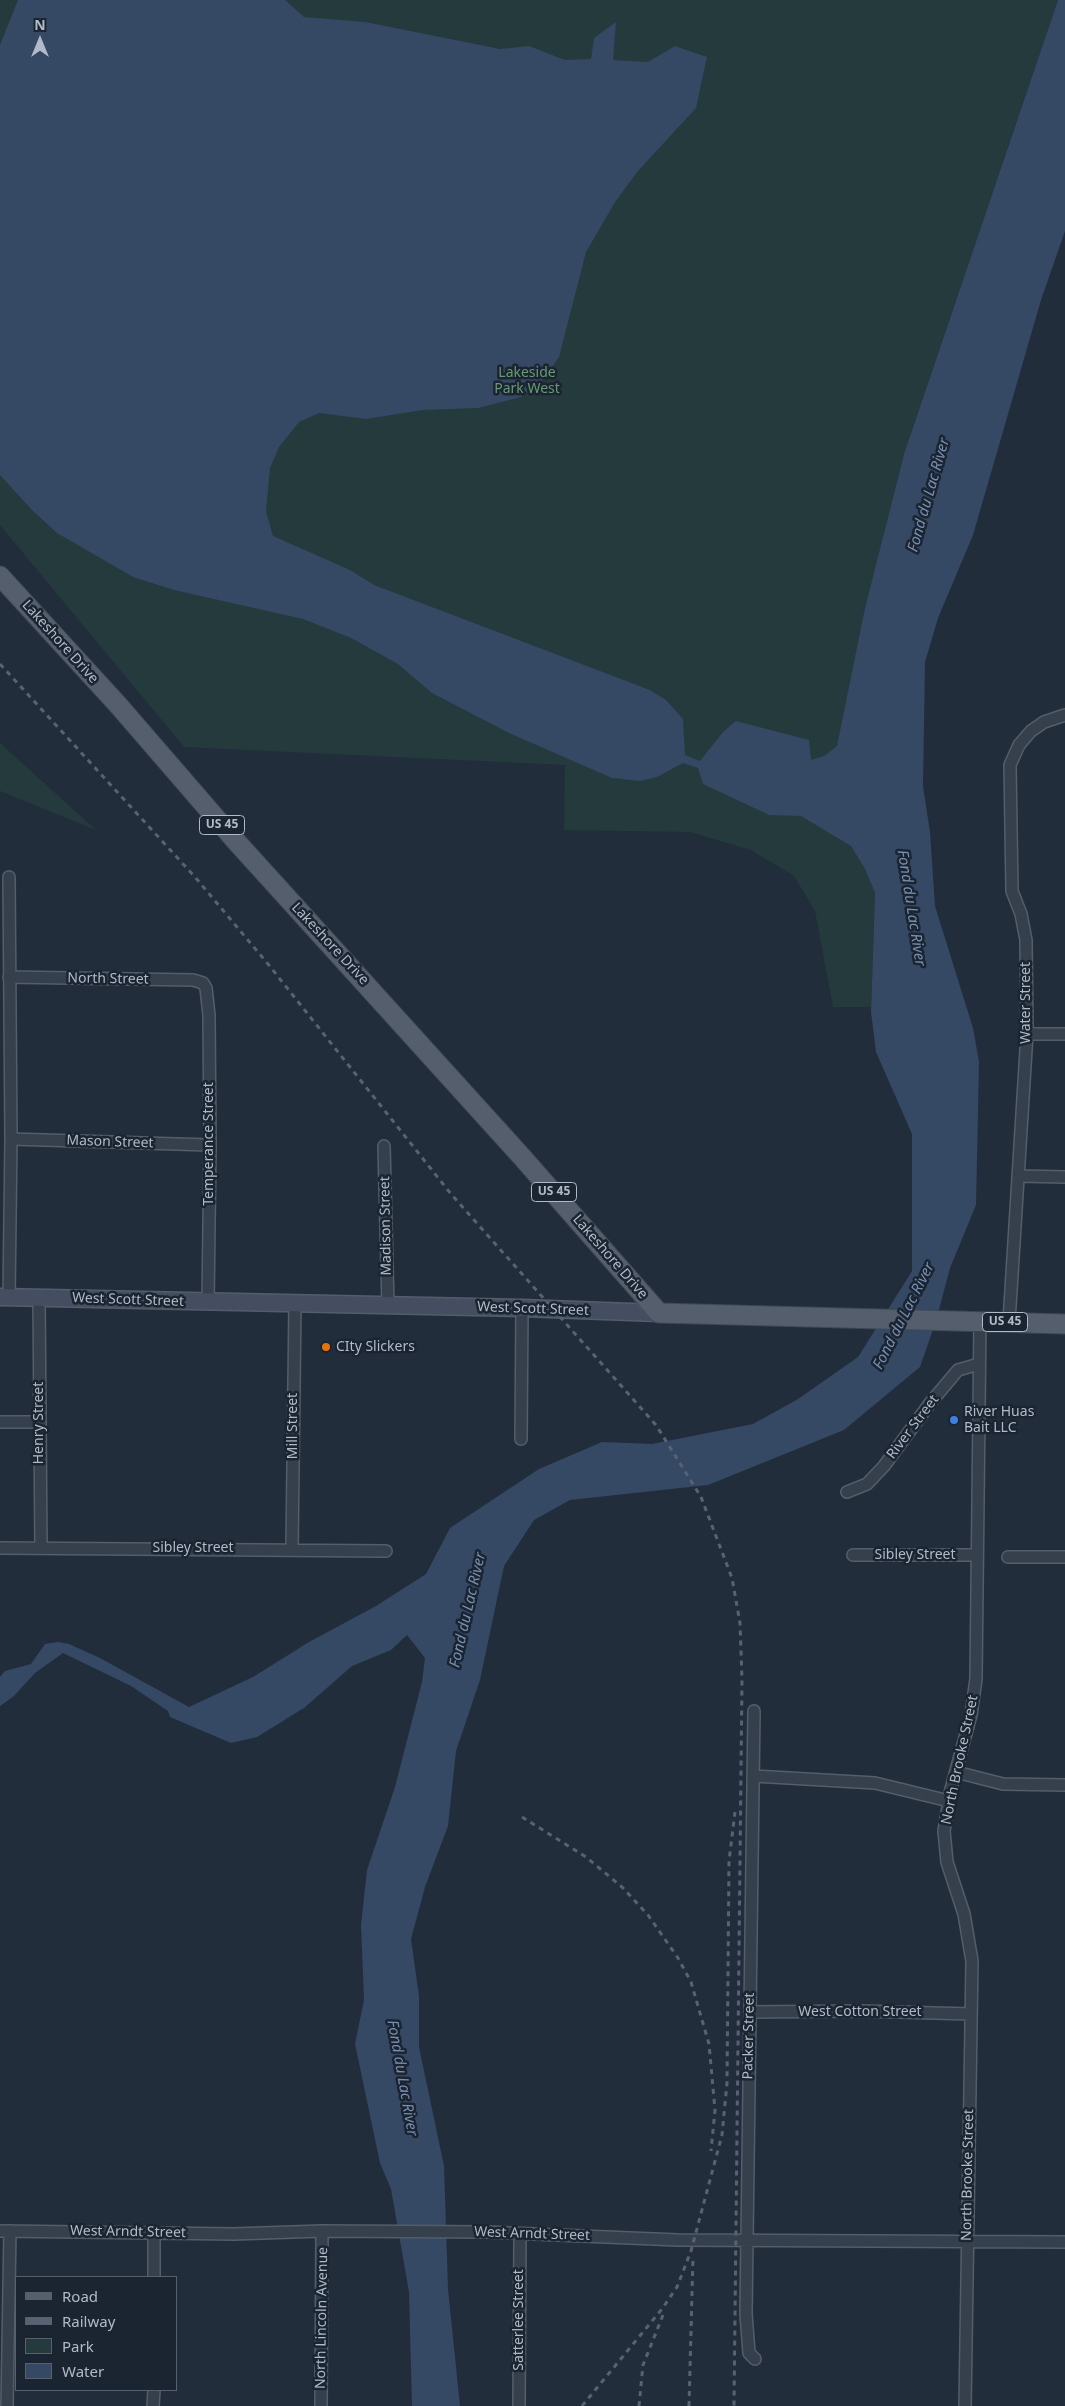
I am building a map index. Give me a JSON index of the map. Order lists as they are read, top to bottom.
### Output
{
  "streets": {
    "main road": ["Lakeshore Drive", "US 45", "West Scott Street"],
    "street": [
      "North Street",
      "Water Street",
      "Mason Street",
      "Temperance Street",
      "Madison Street",
      "Henry Street",
      "Mill Street",
      "River Street",
      "Sibley Street",
      "North Brooke Street",
      "West Cotton Street",
      "Packer Street",
      "West Arndt Street",
      "North Lincoln Avenue",
      "Satterlee Street"
    ]
  },
  "crossings": [
    ["Lakeshore Drive", "West Scott Street"],
    ["North Street", "Temperance Street"],
    ["Water Street", "West Scott Street"],
    ["Mason Street", "Temperance Street"],
    ["Temperance Street", "West Scott Street"],
    ["Madison Street", "West Scott Street"],
    ["West Scott Street", "Henry Street"],
    ["West Scott Street", "Mill Street"],
    ["West Scott Street", "North Brooke Street"],
    ["Henry Street", "Sibley Street"],
    ["Mill Street", "Sibley Street"],
    ["River Street", "North Brooke Street"],
    ["Sibley Street", "North Brooke Street"],
    ["North Brooke Street", "West Cotton Street"],
    ["North Brooke Street", "West Arndt Street"],
    ["West Cotton Street", "Packer Street"],
    ["Packer Street", "West Arndt Street"],
    ["West Arndt Street", "North Lincoln Avenue"],
    ["West Arndt Street", "Satterlee Street"]
  ],
  "water": ["Fond du Lac River"],
  "parks": ["Lakeside Park West"],
  "places": ["CIty Slickers", "River Huas Bait LLC"],
  "legend": [
    "Road",
    "Railway",
    "Park",
    "Water"
  ],
  "north": "top"
}
